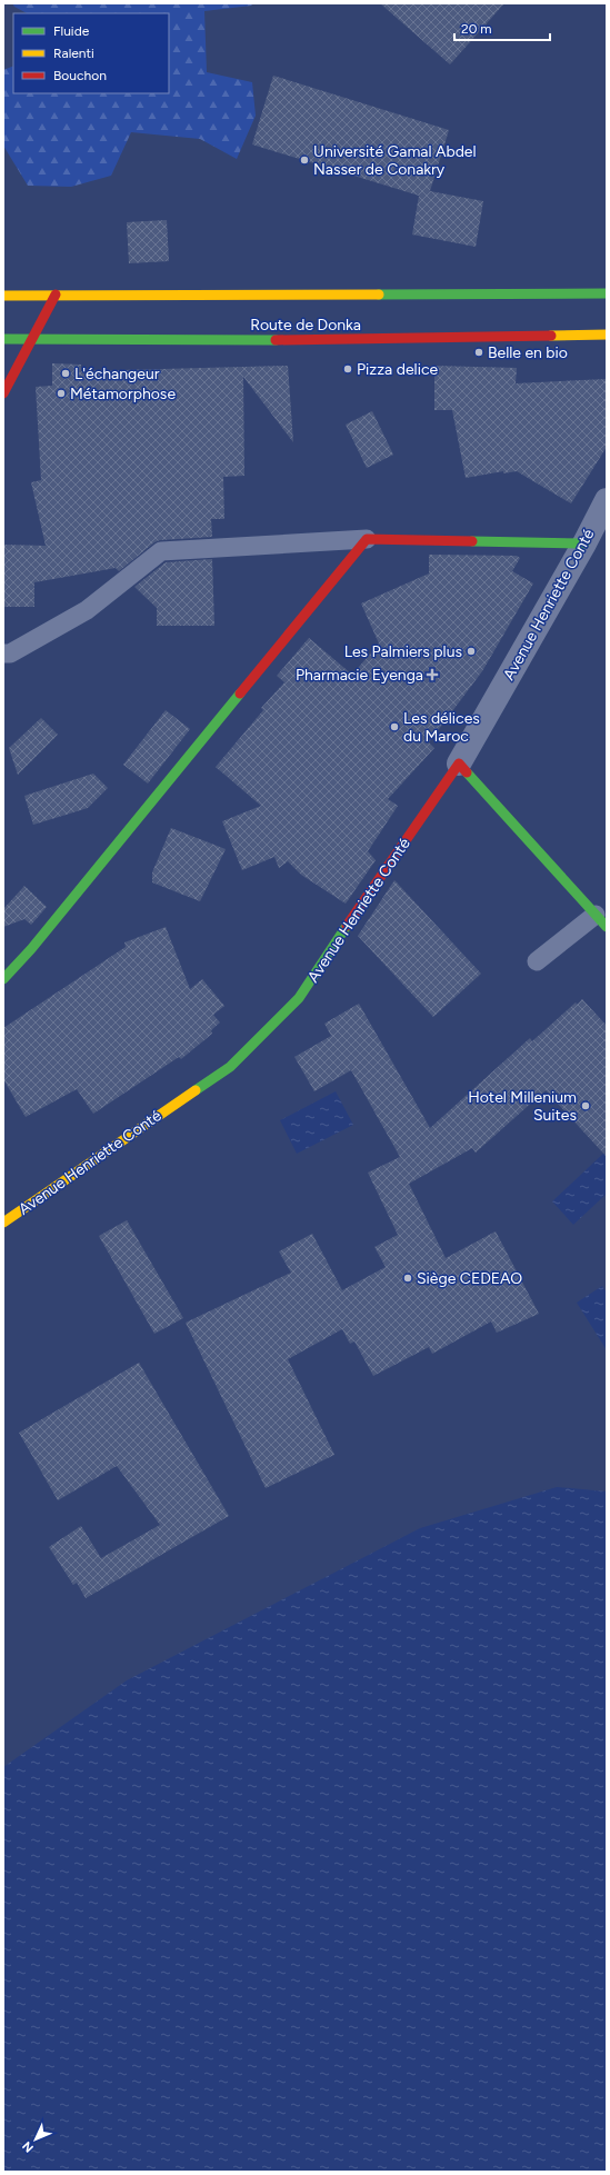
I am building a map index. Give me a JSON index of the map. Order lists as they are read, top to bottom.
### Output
{
  "streets": {
    "main road": ["Route de Donka", "Avenue Henriette Conté"]
  },
  "places": {
    "other": [
      "Université Gamal Abdel Nasser de Conakry",
      "Belle en bio",
      "Pizza delice",
      "L'échangeur",
      "Métamorphose",
      "Les Palmiers plus",
      "Les délices du Maroc",
      "Hotel Millenium Suites",
      "Siège CEDEAO"
    ],
    "health": ["Pharmacie Eyenga"]
  },
  "legend": ["Fluide", "Ralenti", "Bouchon"],
  "scale_bar": "20 m",
  "north": "bottom left"
}
